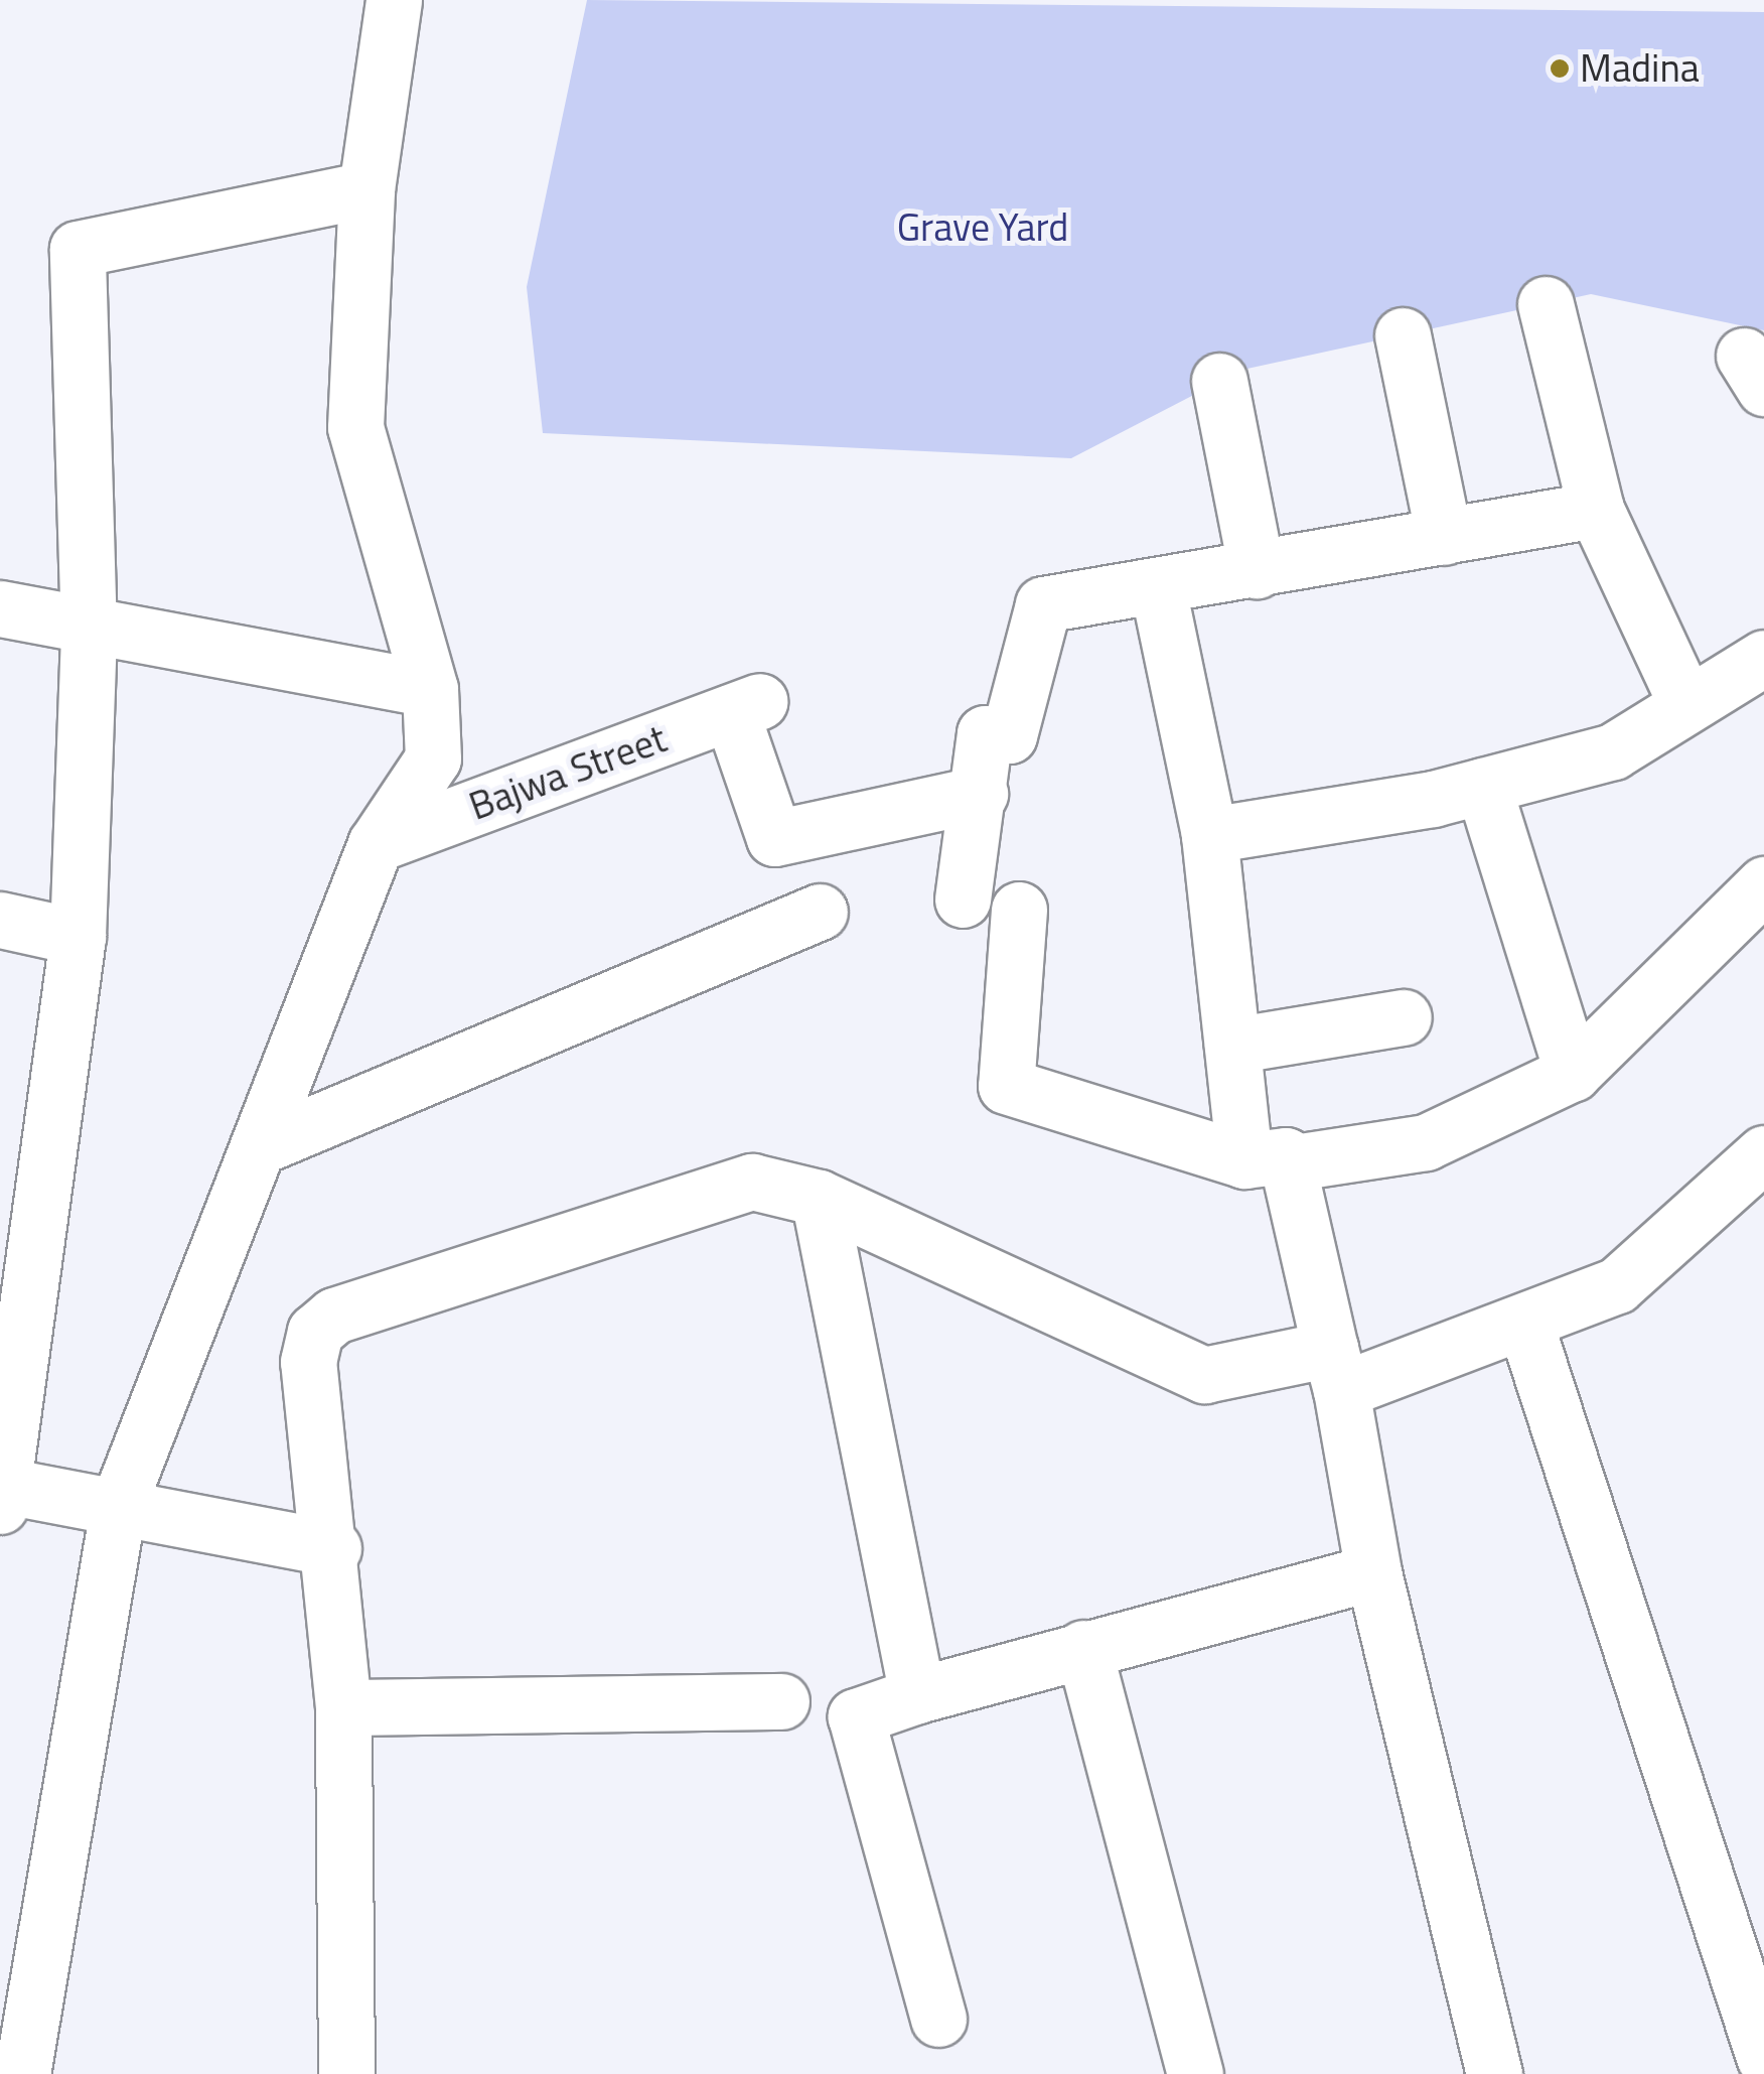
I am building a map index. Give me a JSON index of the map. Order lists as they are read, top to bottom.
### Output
{
  "streets": {
    "street": ["Bajwa Street"]
  },
  "parks": ["Grave Yard"],
  "places": ["Madina"]
}
